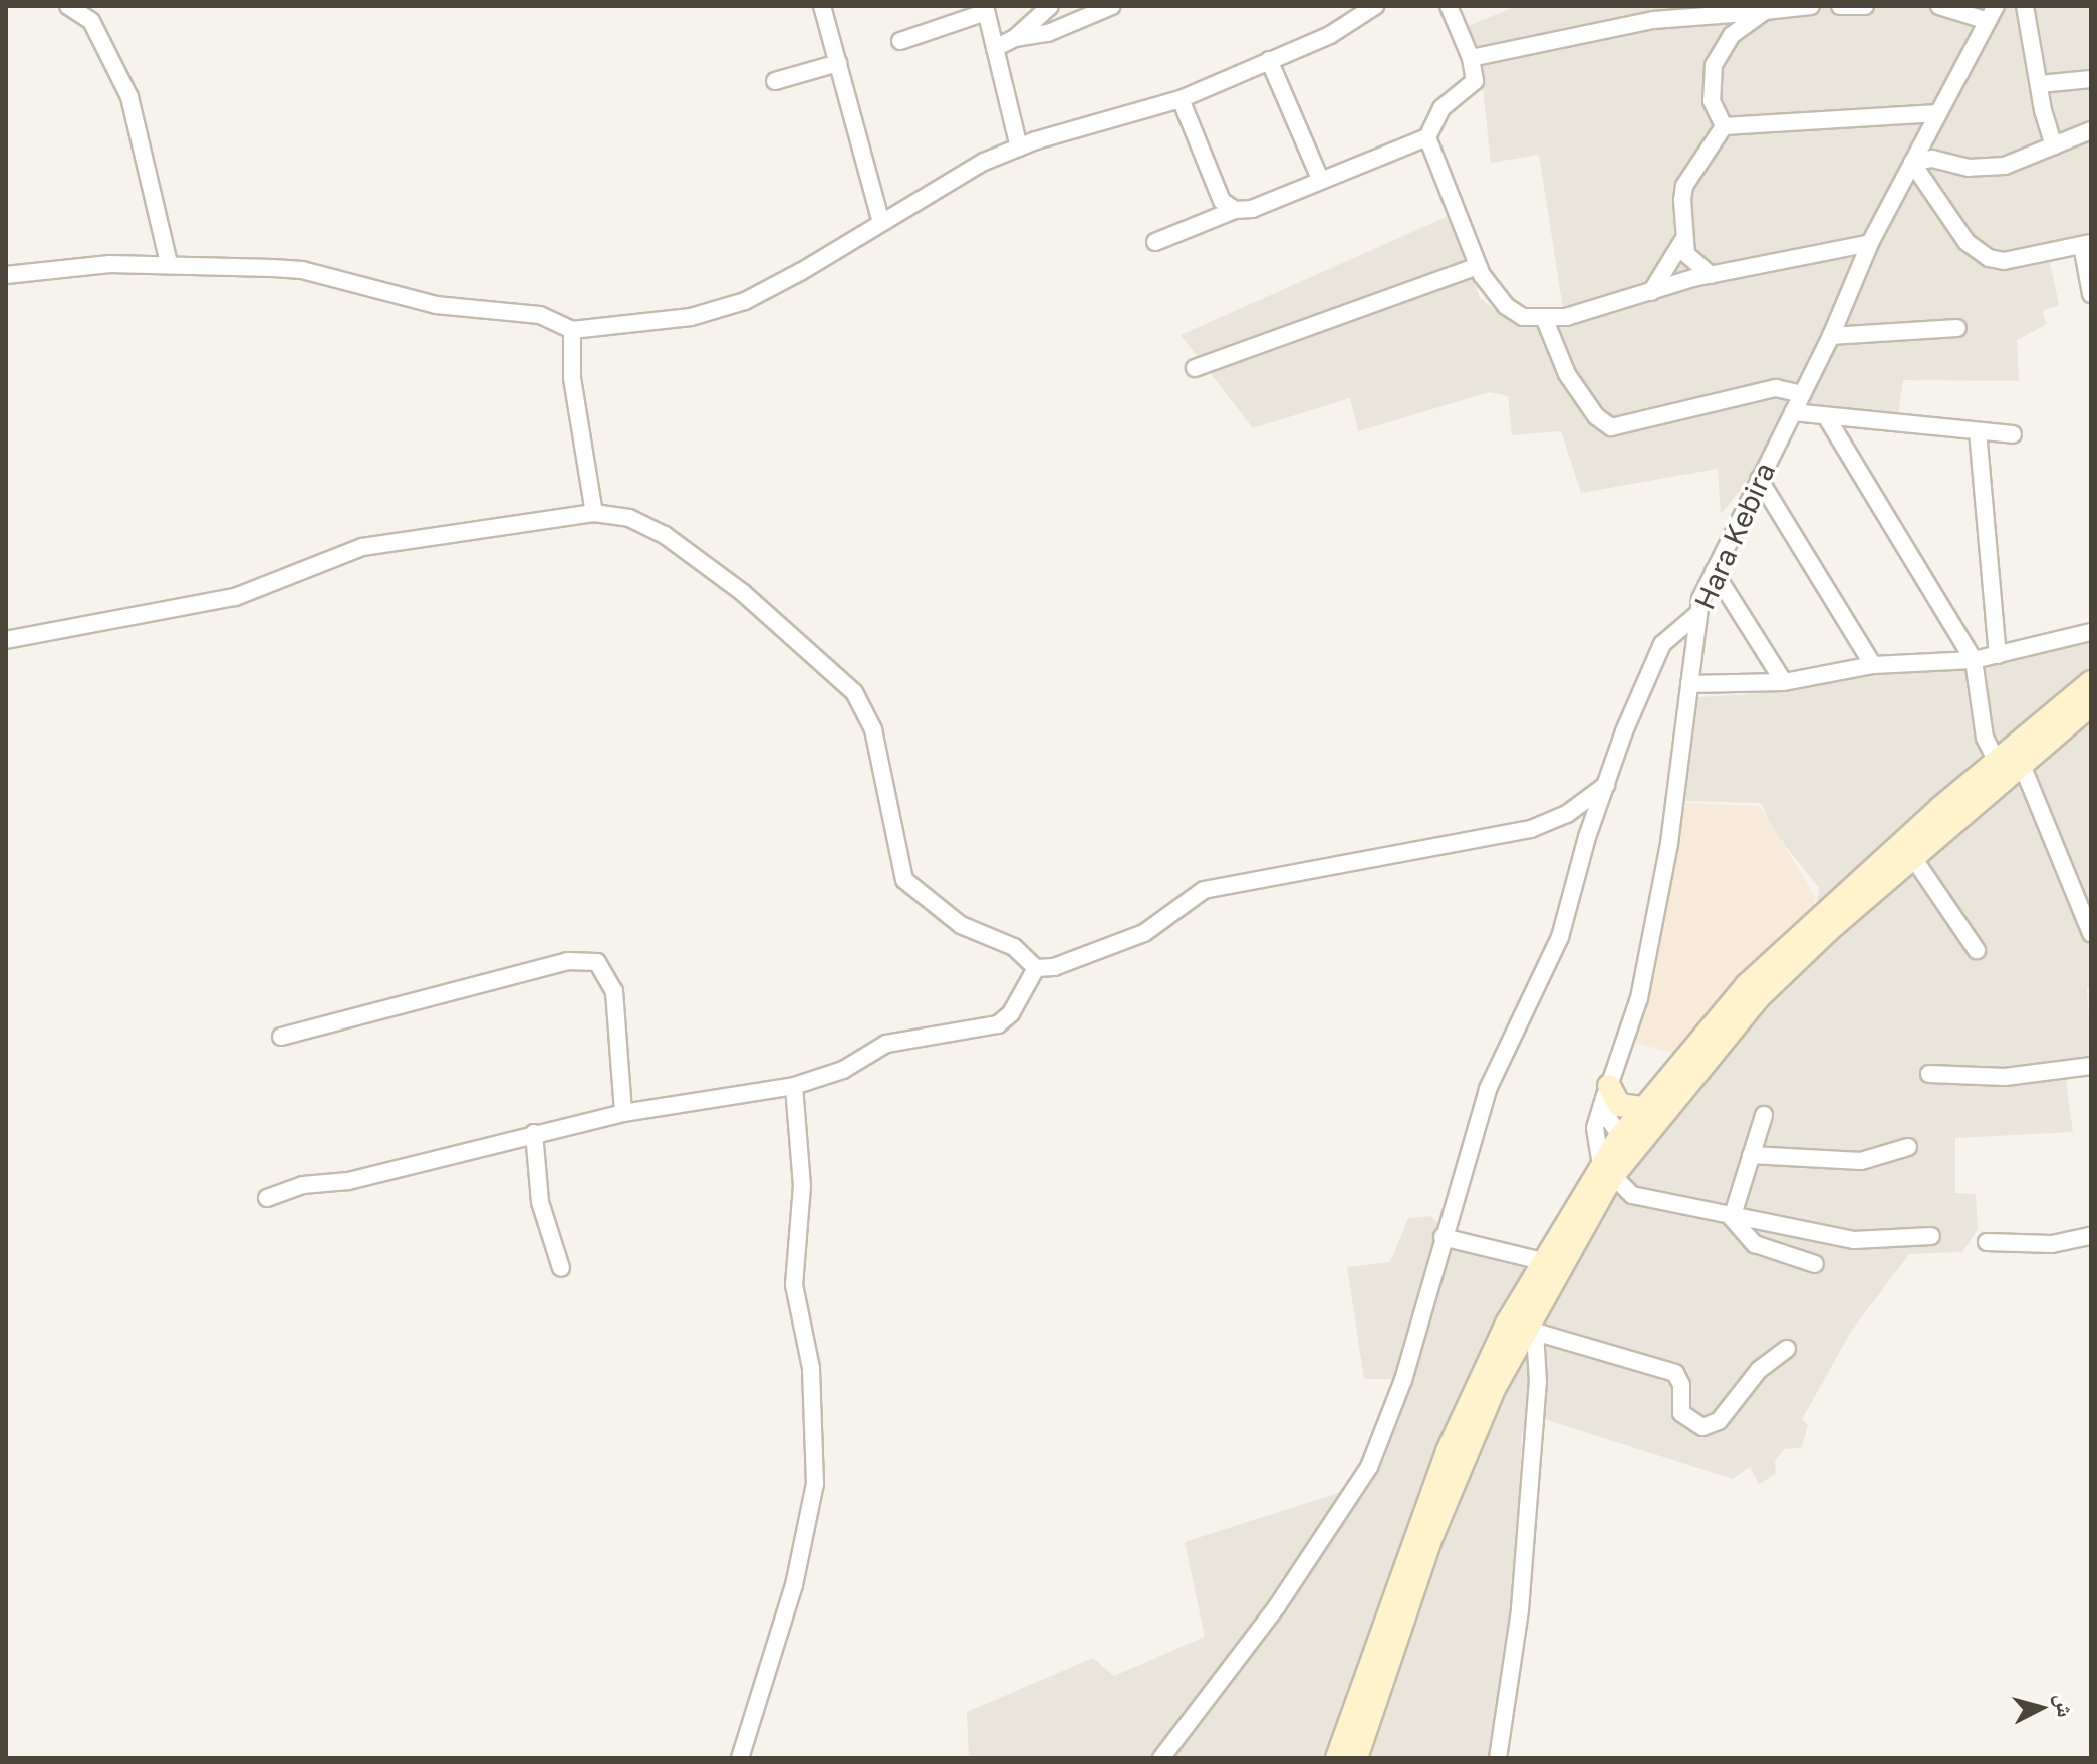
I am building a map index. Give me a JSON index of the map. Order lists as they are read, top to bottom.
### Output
{
  "streets": {
    "street": ["Hara Kebira"]
  },
  "north": "right"
}
